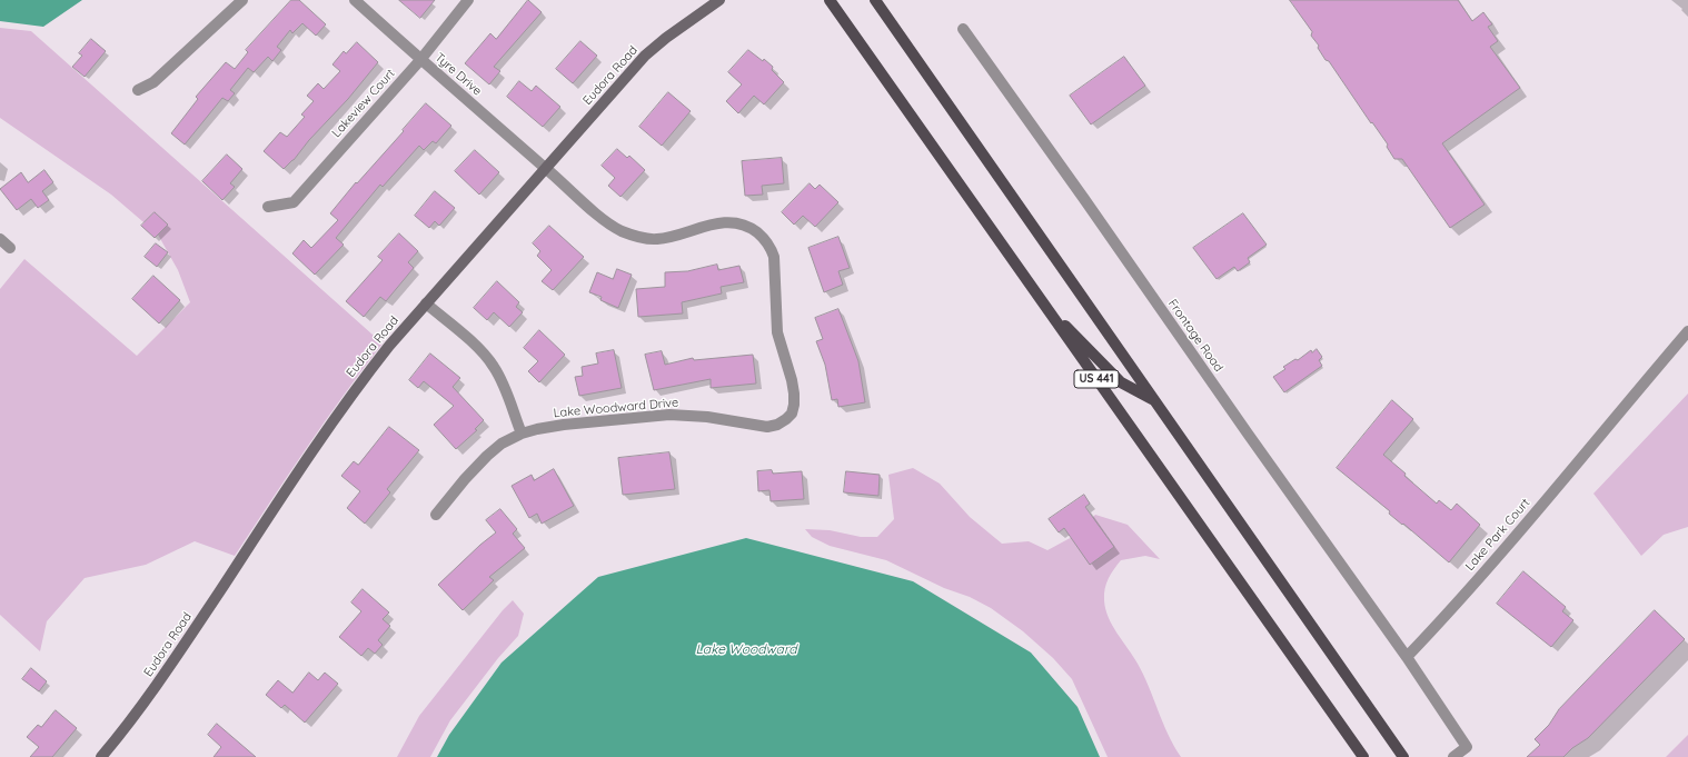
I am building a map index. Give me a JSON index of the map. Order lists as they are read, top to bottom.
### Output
{
  "streets": {
    "main road": ["US 441"],
    "street": [
      "Tyre Drive",
      "Eudora Road",
      "Lakeview Court",
      "Frontage Road",
      "Lake Woodward Drive",
      "Lake Park Court"
    ]
  },
  "crossings": [
    ["Tyre Drive", "Eudora Road"],
    ["Tyre Drive", "Lakeview Court"],
    ["Tyre Drive", "Lake Woodward Drive"],
    ["Eudora Road", "Lake Woodward Drive"],
    ["Frontage Road", "Lake Park Court"]
  ],
  "water": ["Lake Woodward"]
}
